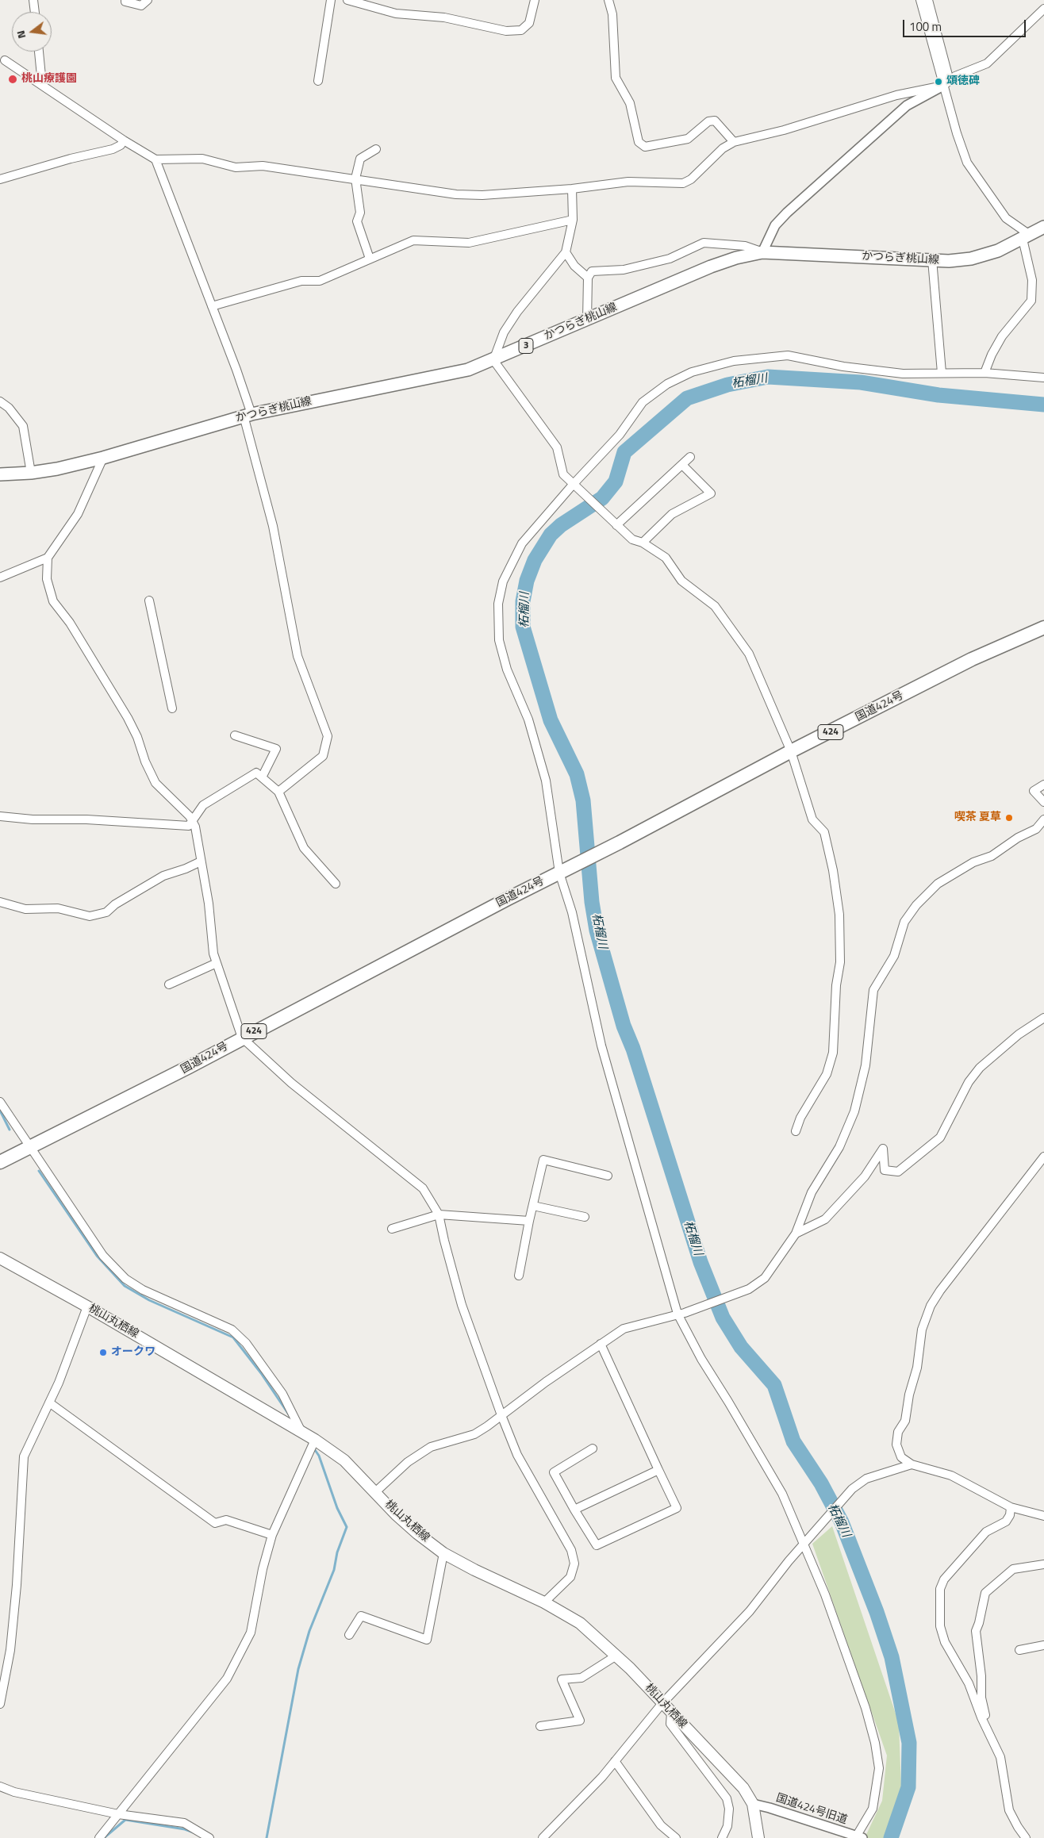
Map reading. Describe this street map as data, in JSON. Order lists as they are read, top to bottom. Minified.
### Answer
{"streets":{"highway":["国道424号","424"],"main road":["かつらぎ桃山線","3","桃山丸栖線"],"street":["国道424号旧道"]},"crossings":[["桃山丸栖線","国道424号旧道"]],"water":["柘榴川"],"places":["桃山療護園","頌徳碑","喫茶 夏草","オークワ"],"scale_bar":"100 m","north":"left"}
